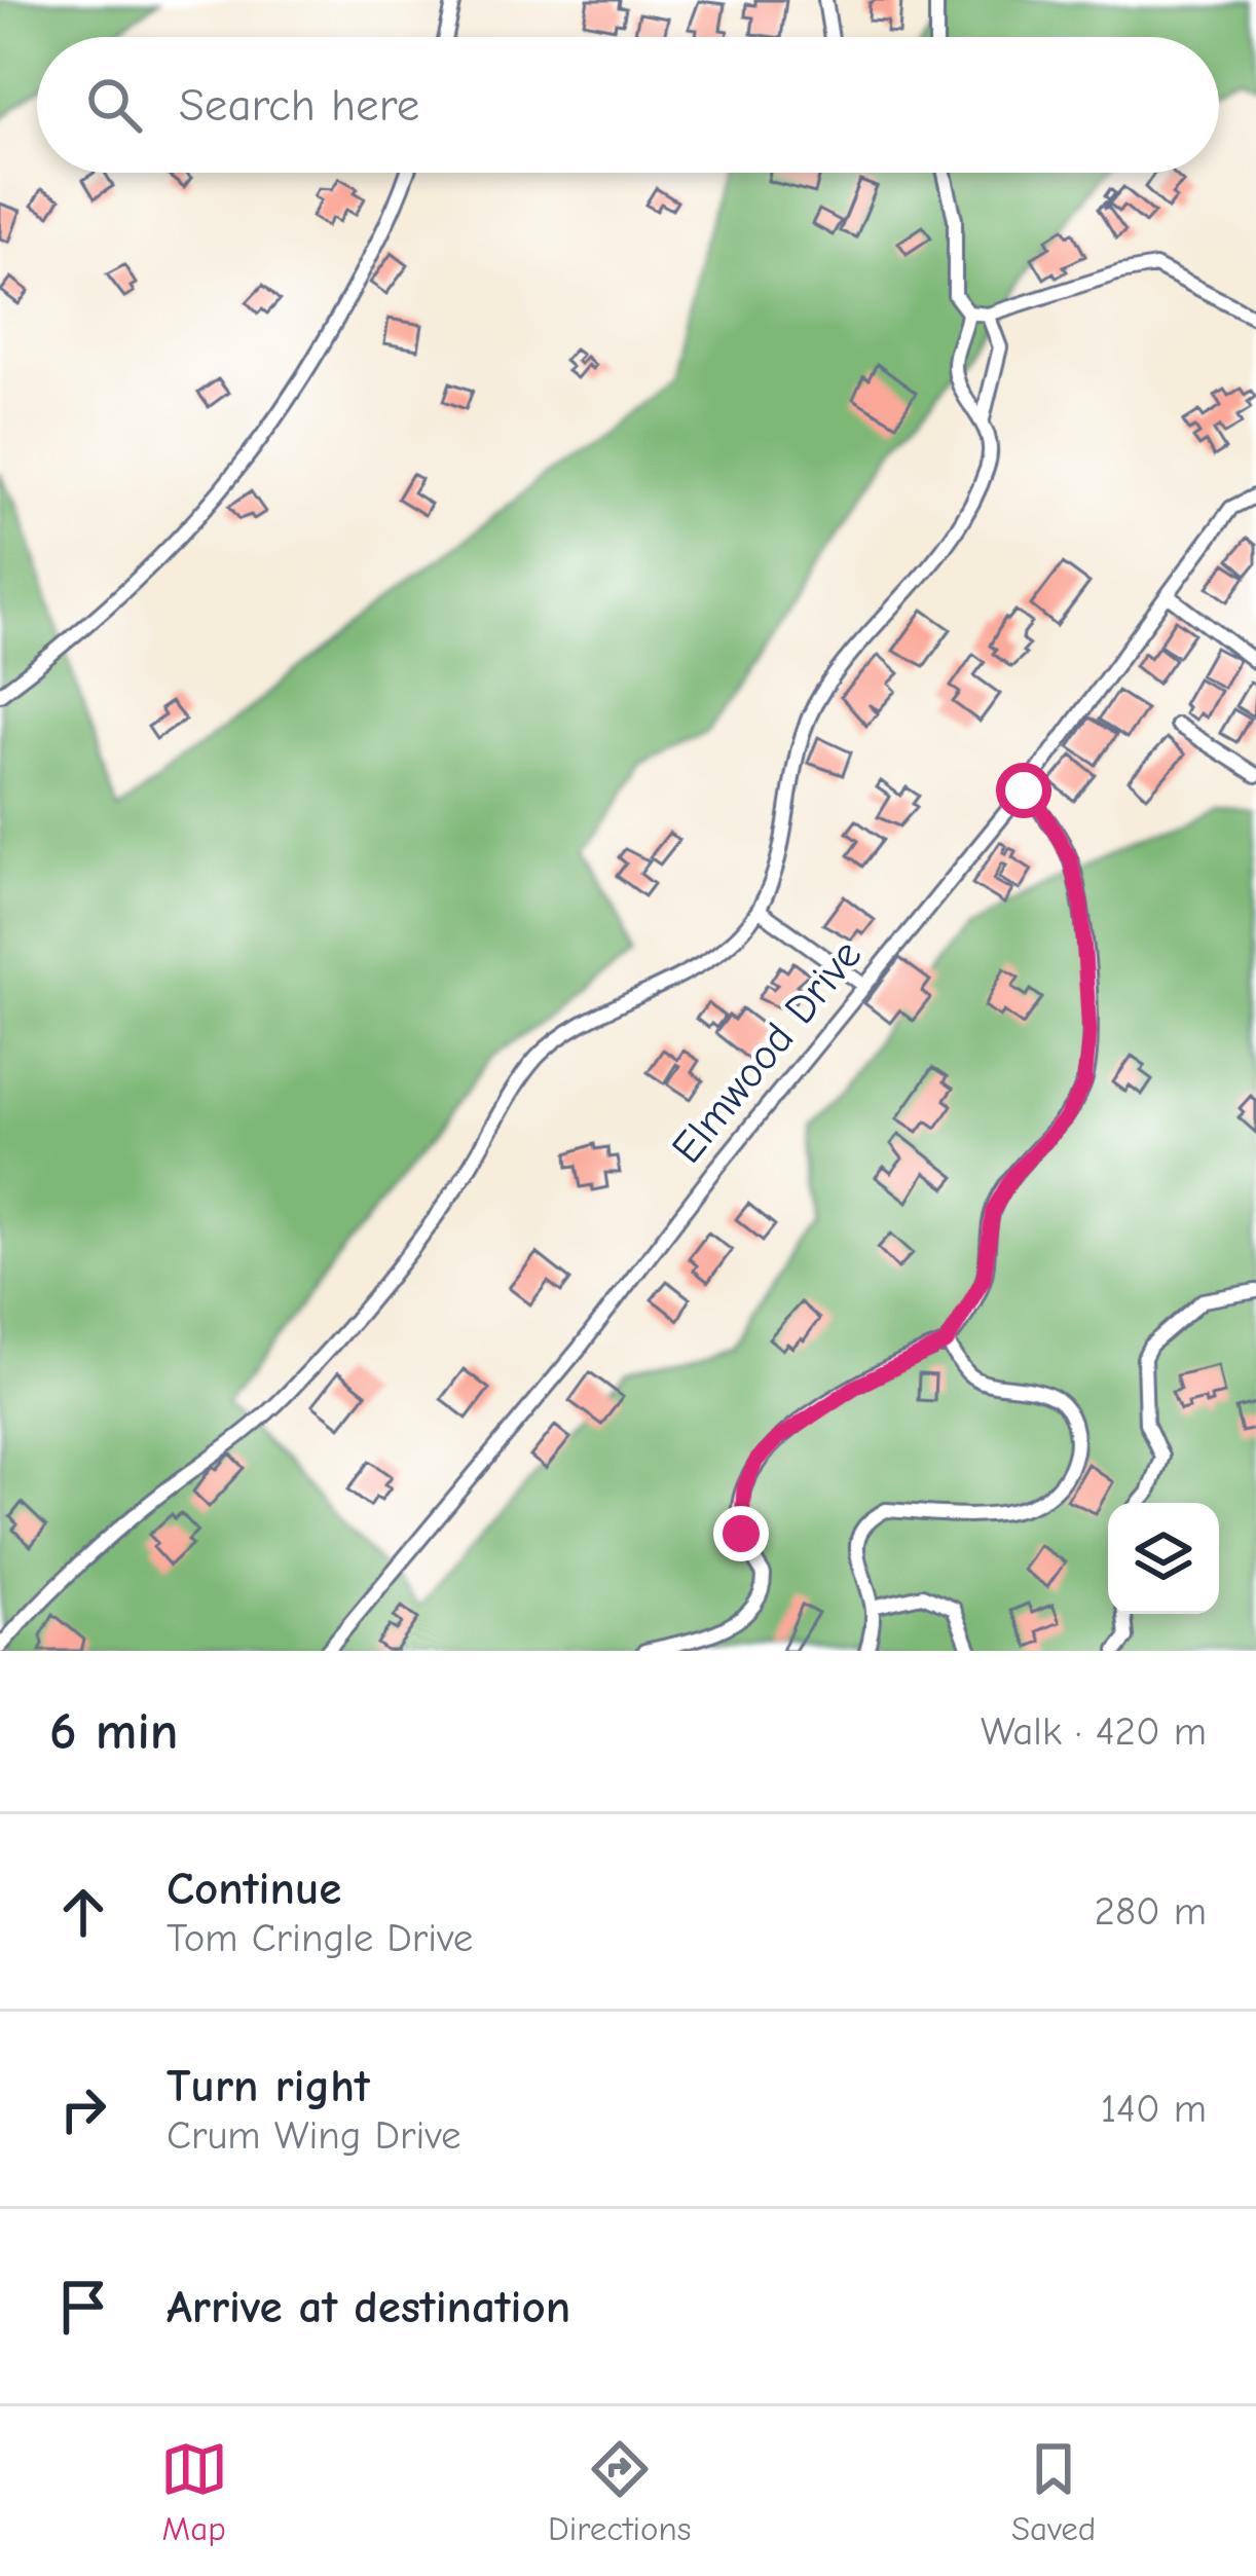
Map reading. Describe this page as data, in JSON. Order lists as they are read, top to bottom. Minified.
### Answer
{"streets":{"street":["Elmwood Drive"]},"page":{"search":"Search here","heading":["6 min","Walk · 420 m"],"list":[["Continue","Tom Cringle Drive","280 m"],["Turn right","Crum Wing Drive","140 m"],"Arrive at destination"],"nav":["Map","Directions","Saved"]}}
